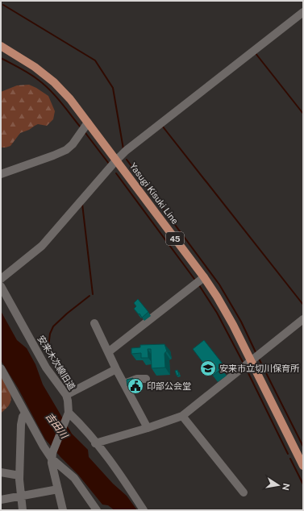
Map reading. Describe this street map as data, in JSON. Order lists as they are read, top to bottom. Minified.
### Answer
{"streets":{"main road":["Yasugi Kisuki Line","45"],"street":["安来木次線旧道"]},"water":["吉田川"],"places":{"school or university":["安来市立切川保育所"],"public building":["印部公会堂"]},"north":"right"}
